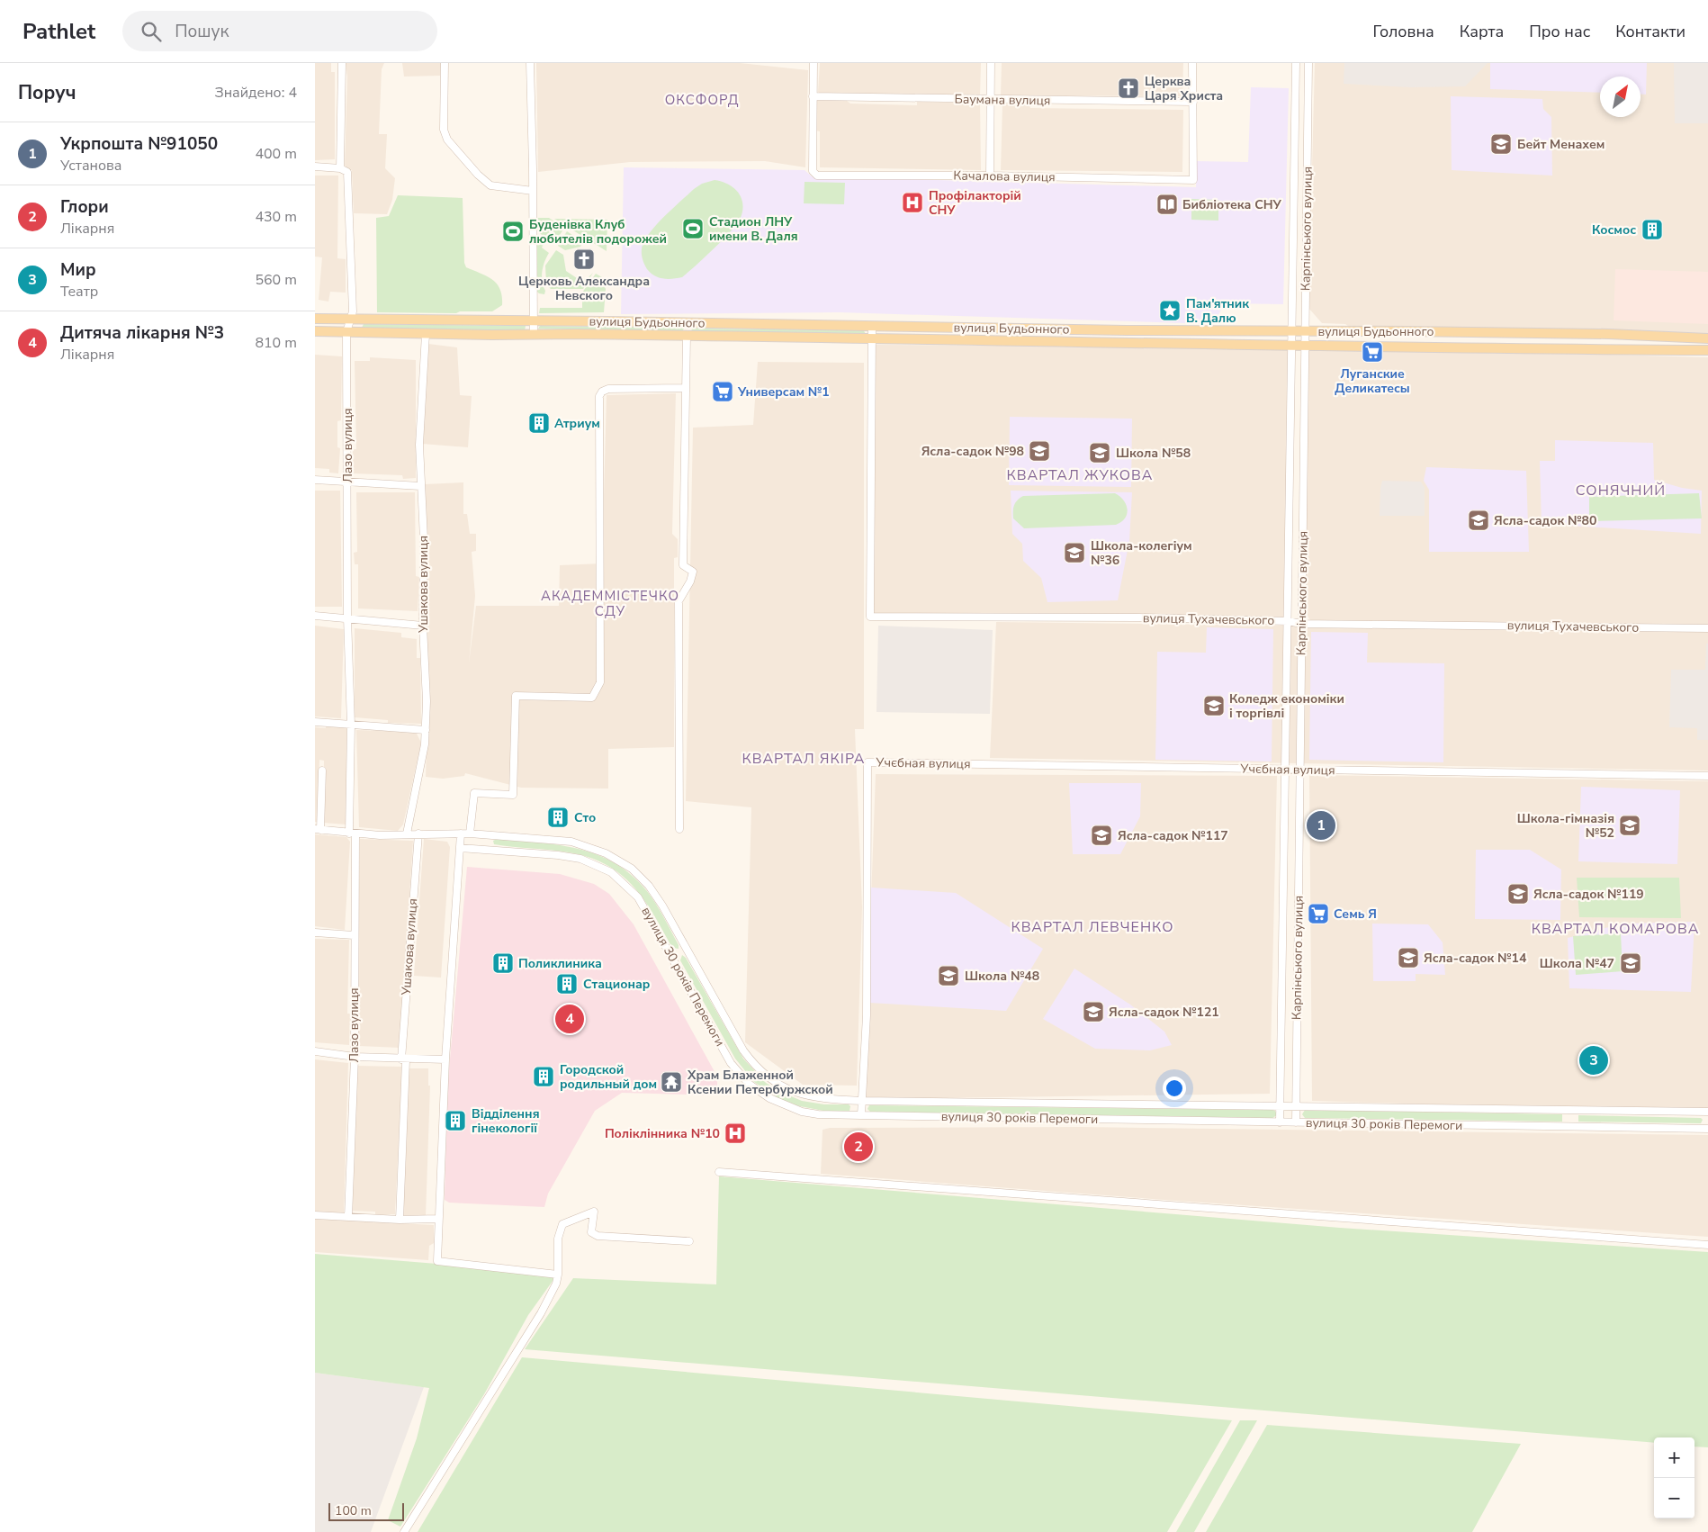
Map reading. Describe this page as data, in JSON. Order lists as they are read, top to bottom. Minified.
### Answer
{"streets":{"main road":["вулиця Будьонного"],"street":["Баумана вулиця","Качалова вулиця","Карпінського вулиця","Лазо вулиця","Ушакова вулиця","вулиця Тухачевського","Учєбная вулиця","вулиця 30 років Перемоги"]},"crossings":[["Баумана вулиця","Качалова вулиця"],["Карпінського вулиця","вулиця Будьонного"],["Карпінського вулиця","вулиця Тухачевського"],["Карпінського вулиця","Учєбная вулиця"],["Карпінського вулиця","вулиця 30 років Перемоги"],["вулиця Будьонного","Лазо вулиця"],["вулиця Будьонного","Ушакова вулиця"],["вулиця Будьонного","вулиця Тухачевського"],["Лазо вулиця","вулиця 30 років Перемоги"],["Ушакова вулиця","вулиця 30 років Перемоги"],["Учєбная вулиця","вулиця 30 років Перемоги"]],"districts":["ОКСФОРД","КВАРТАЛ ЖУКОВА","СОНЯЧНИЙ","АКАДЕММІСТЕЧКО СДУ","КВАРТАЛ ЯКІРА","КВАРТАЛ ЛЕВЧЕНКО","КВАРТАЛ КОМАРОВА"],"places":{"church":["Церква Царя Христа","Церковь Александра Невского"],"school or university":["Бейт Менахем","Ясла-садок №98","Школа №58","Ясла-садок №80","Школа-колегіум №36","Коледж економіки і торгівлі","Школа-гімназія №52","Ясла-садок №117","Ясла-садок №119","Ясла-садок №14","Школа №47","Школа №48","Ясла-садок №121"],"hospital":["Профілакторій СНУ","Поліклінника №10"],"library":["Библіотека СНУ"],"sports":["Стадион ЛНУ имени В. Даля","Буденівка Клуб любителів подорожей"],"building":["Космос","Атриум","Сто","Поликлиника","Стационар","Городской родильный дом","Відділення гінекології"],"place":["Пам'ятник В. Далю"],"supermarket":["Луганские Деликатесы","Универсам №1","Семь Я"],"temple":["Храм Блаженной Ксении Петербуржской"]},"scale_bar":"100 m","north":"top right","page":{"header":"Pathlet","search":"Пошук","nav":["Головна","Карта","Про нас","Контакти"],"heading":["Поруч","Знайдено: 4"],"list":[{"mark":"1","name":"Укрпошта №91050","note":"Установа","value":"400 m"},{"mark":"2","name":"Глори","note":"Лікарня","value":"430 m"},{"mark":"3","name":"Мир","note":"Театр","value":"560 m"},{"mark":"4","name":"Дитяча лікарня №3","note":"Лікарня","value":"810 m"}],"pins":["1","4","3","2"],"map_buttons":["+","−"],"scale":"100 m"}}
